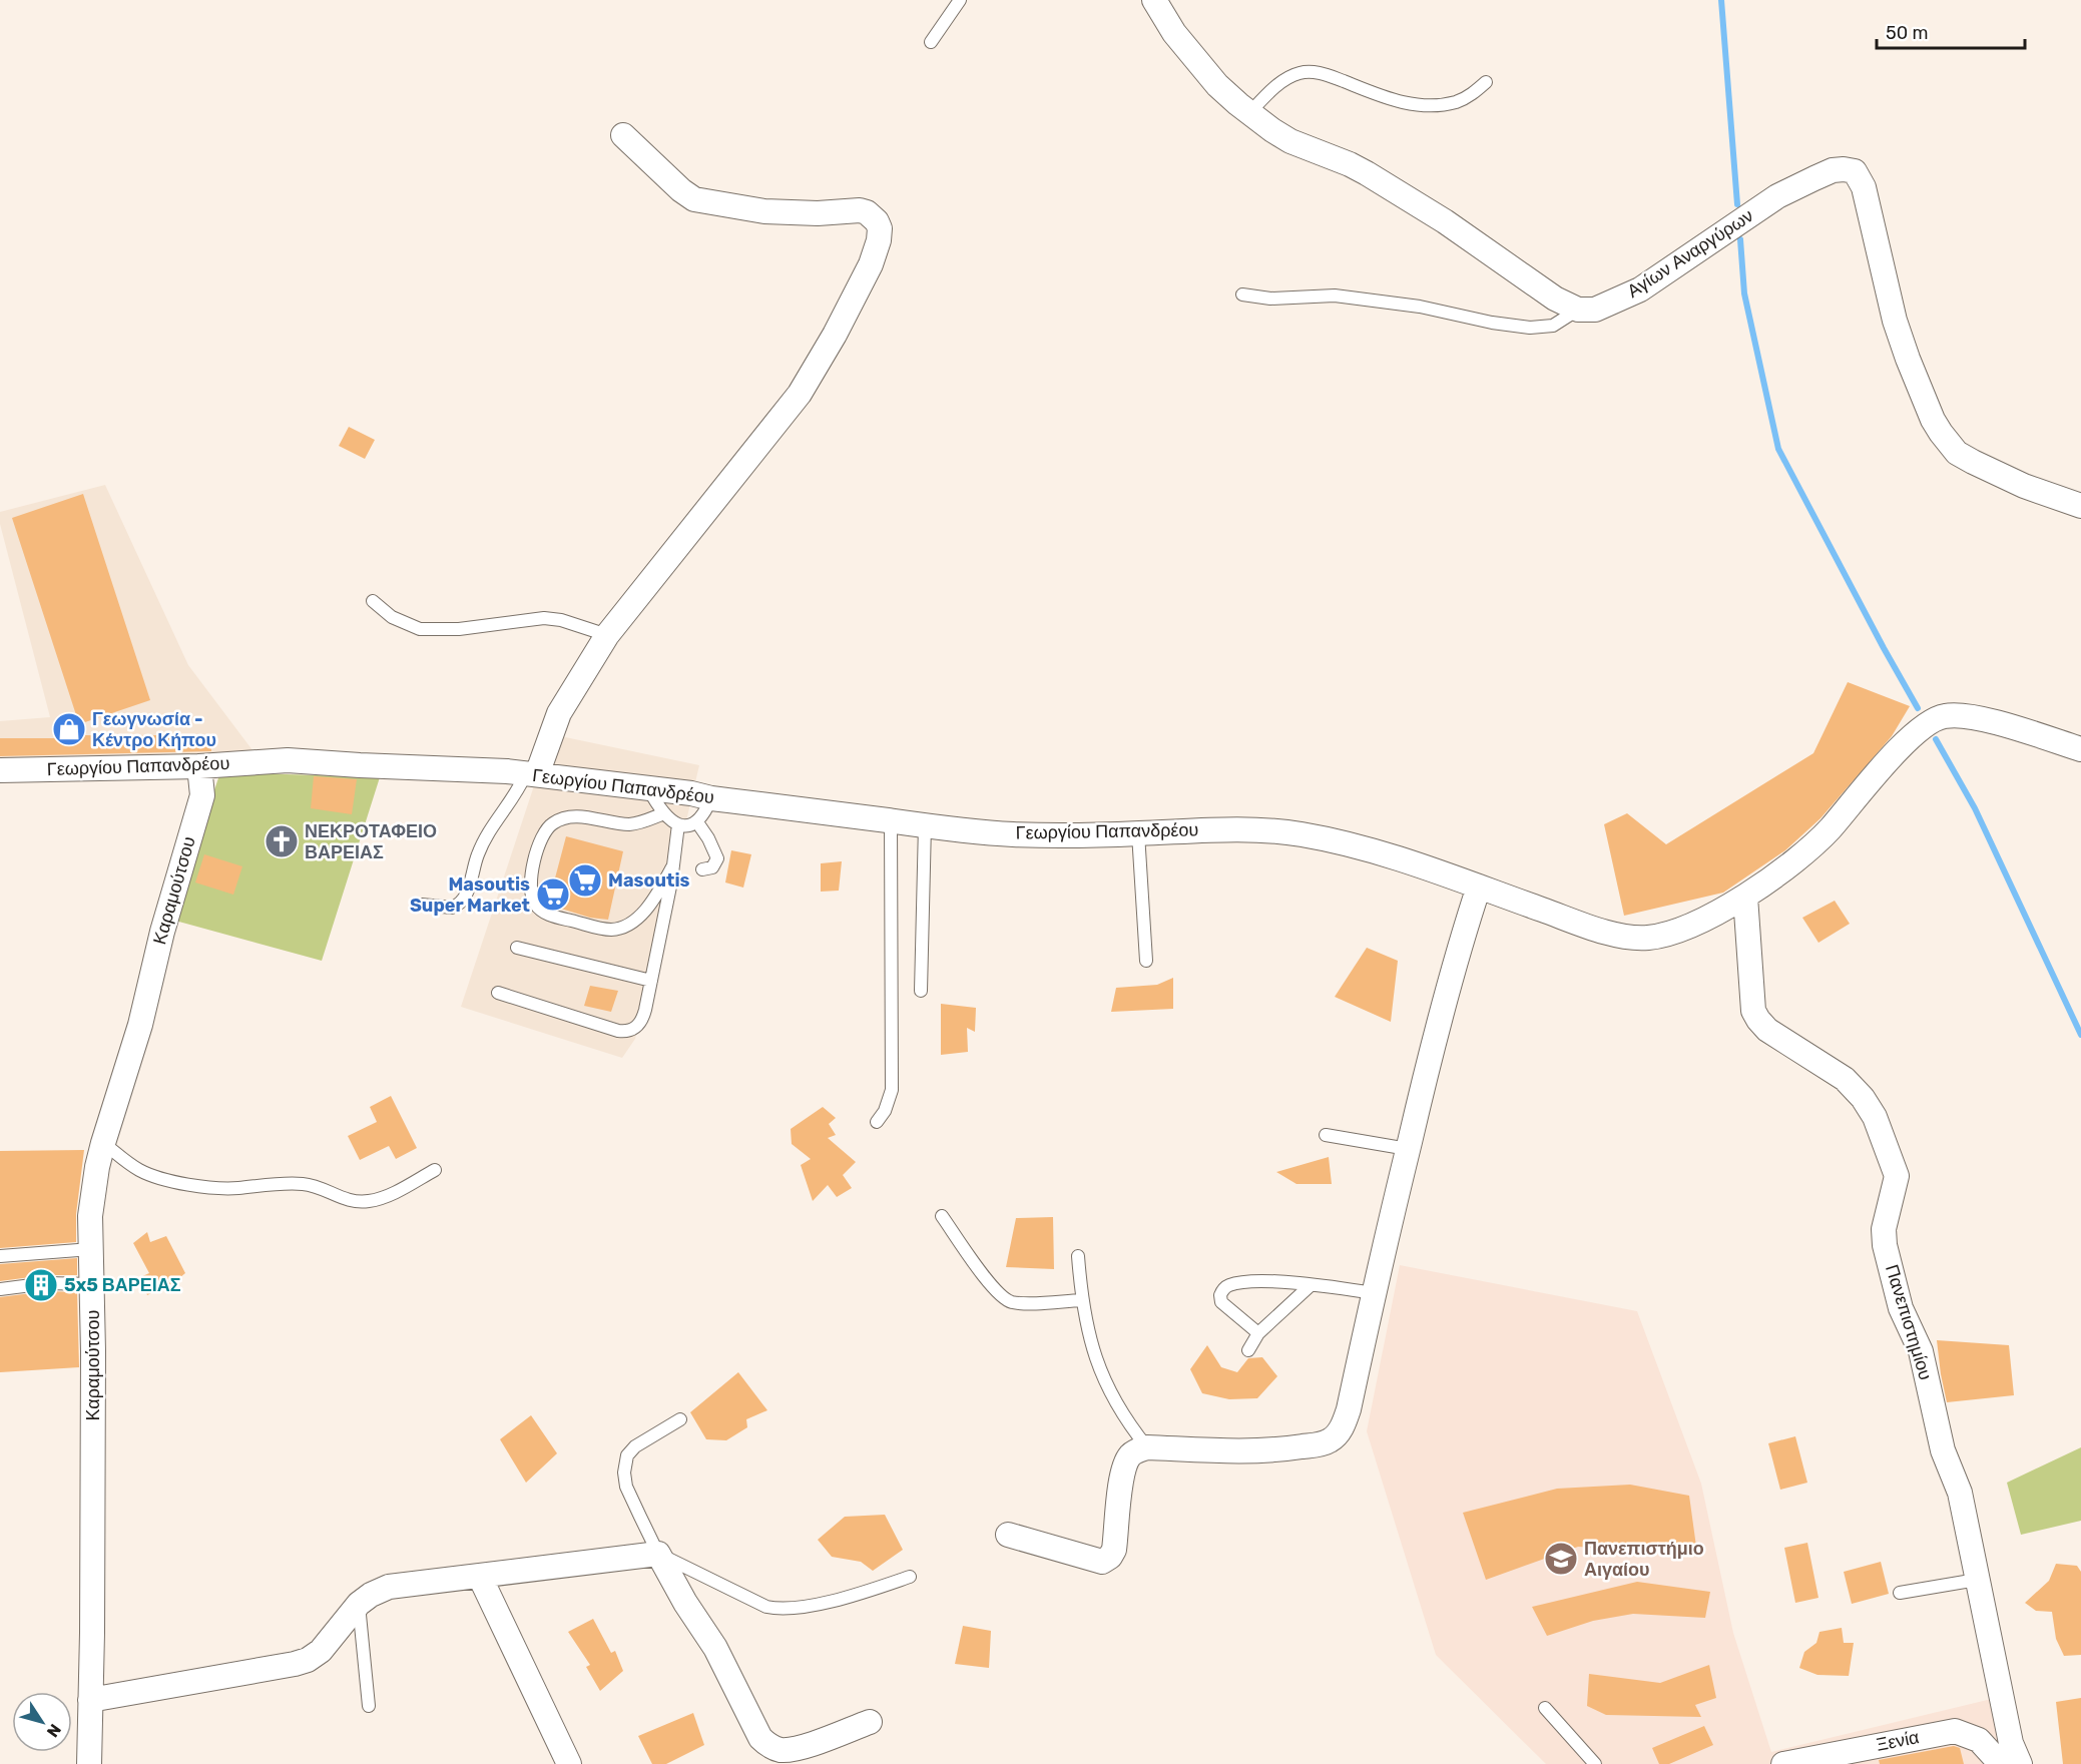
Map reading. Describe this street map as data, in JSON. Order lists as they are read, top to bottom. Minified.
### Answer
{"streets":{"street":["Αγίων Αναργύρων","Γεωργίου Παπανδρέου","Καραμούτσου","Πανεπιστημίου","Ξενία"]},"crossings":[["Γεωργίου Παπανδρέου","Καραμούτσου"],["Γεωργίου Παπανδρέου","Πανεπιστημίου"]],"places":{"shop":["Γεωγνωσία - Κέντρο Κήπου"],"church":["ΝΕΚΡΟΤΑΦΕΙΟ ΒΑΡΕΙΑΣ"],"supermarket":["Masoutis","Masoutis Super Market"],"building":["5x5 ΒΑΡΕΙΑΣ"],"school or university":["Πανεπιστήμιο Αιγαίου"]},"scale_bar":"50 m","north":"bottom right"}
